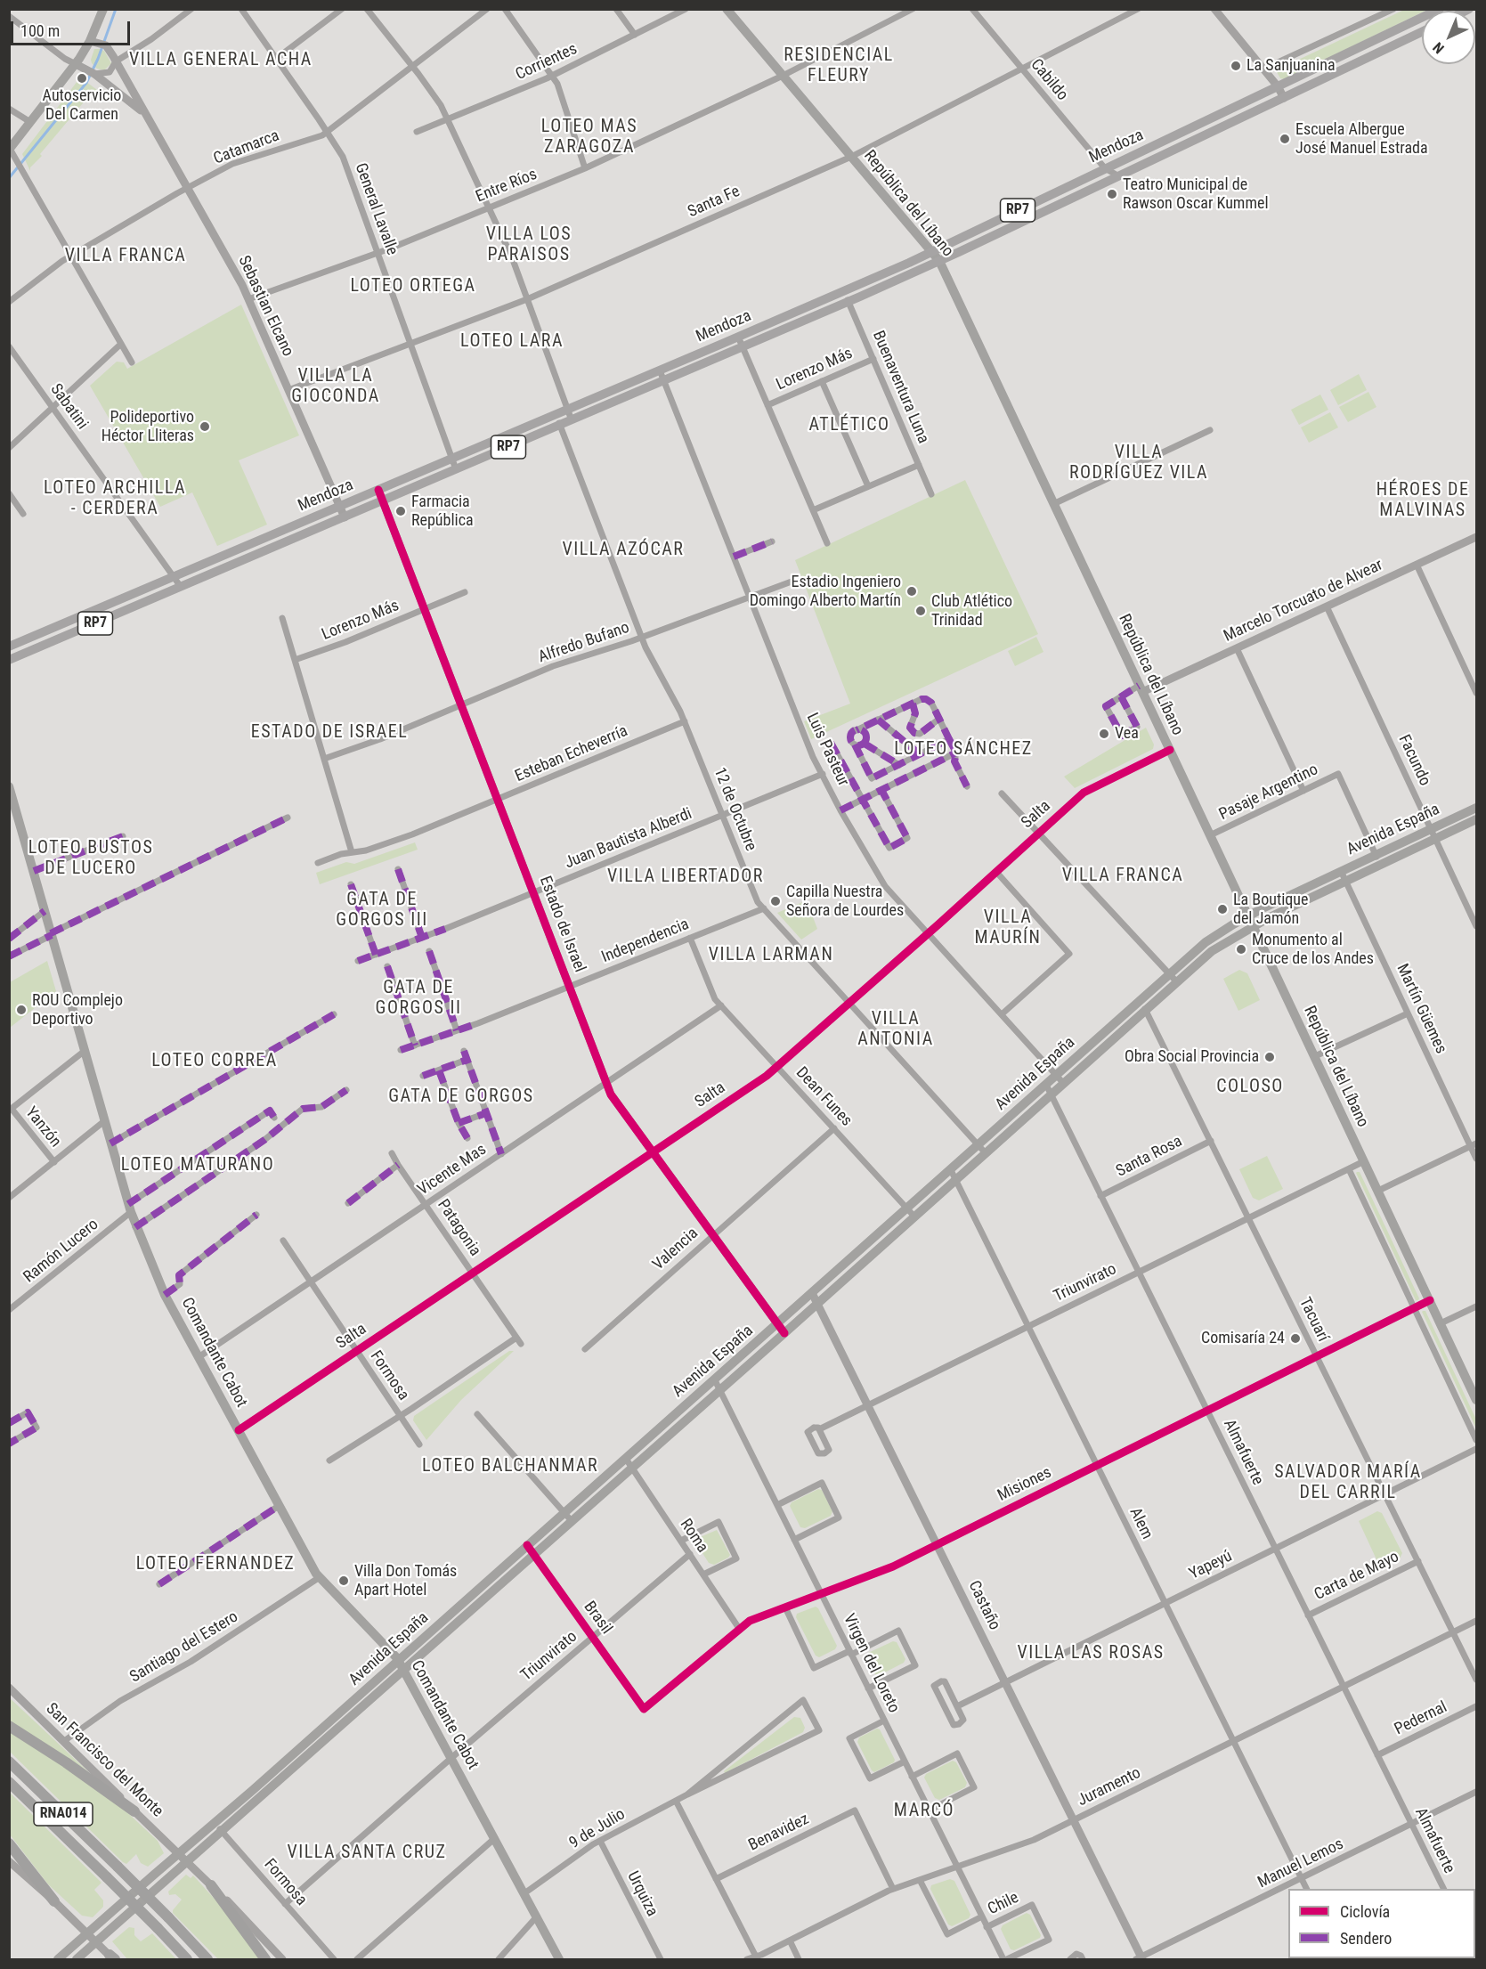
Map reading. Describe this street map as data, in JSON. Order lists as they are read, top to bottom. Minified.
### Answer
{"streets":{"highway":["RNA014"],"main road":["Mendoza","República del Líbano","RP7","Avenida España","Comandante Cabot"],"street":["Corrientes","Cabildo","Catamarca","Entre Ríos","Santa Fe","General Lavalle","Sebastian Elcano","Lorenzo Más","Buenaventura Luna","Sabatini","Marcelo Torcuato de Alvear","Alfredo Bufano","Luis Pasteur","Esteban Echeverría","Facundo","Pasaje Argentino","12 de Octubre","Salta","Juan Bautista Alberdi","Estado de Israel","Independencia","Martín Güemes","Dean Funes","Yanzón","Santa Rosa","Vicente Mas","Patagonia","Valencia","Ramón Lucero","Triunvirato","Tacuarí","Formosa","Almafuerte","Misiones","Alem","Roma","Yapeyú","Carta de Mayo","Castaño","Brasil","Santiago del Estero","Virgen del Loreto","Pedernal","San Francisco del Monte","Juramento","9 de Julio","Benavidez","Manuel Lemos","Urquiza","Chile"]},"crossings":[["Cabildo","Mendoza"],["Cabildo","Santa Fe"],["Mendoza","República del Líbano"],["Mendoza","General Lavalle"],["Mendoza","Sebastian Elcano"],["Mendoza","Buenaventura Luna"],["Mendoza","Sabatini"],["Mendoza","Luis Pasteur"],["Mendoza","12 de Octubre"],["Mendoza","Estado de Israel"],["Catamarca","General Lavalle"],["Catamarca","Sebastian Elcano"],["Entre Ríos","República del Líbano"],["Entre Ríos","General Lavalle"],["Entre Ríos","Sebastian Elcano"],["Santa Fe","República del Líbano"],["Santa Fe","General Lavalle"],["Santa Fe","Sebastian Elcano"],["República del Líbano","Marcelo Torcuato de Alvear"],["República del Líbano","Pasaje Argentino"],["República del Líbano","Salta"],["República del Líbano","Avenida España"],["República del Líbano","Triunvirato"],["República del Líbano","Misiones"],["Lorenzo Más","Buenaventura Luna"],["Lorenzo Más","Estado de Israel"],["Marcelo Torcuato de Alvear","Facundo"],["Alfredo Bufano","Luis Pasteur"],["Alfredo Bufano","12 de Octubre"],["Alfredo Bufano","Estado de Israel"],["Luis Pasteur","Salta"],["Luis Pasteur","Avenida España"],["Luis Pasteur","Juan Bautista Alberdi"],["Esteban Echeverría","12 de Octubre"],["Esteban Echeverría","Estado de Israel"],["Facundo","Avenida España"],["Pasaje Argentino","Avenida España"],["12 de Octubre","Salta"],["12 de Octubre","Avenida España"],["12 de Octubre","Juan Bautista Alberdi"],["12 de Octubre","Independencia"],["Salta","Estado de Israel"],["Salta","Dean Funes"],["Salta","Patagonia"],["Salta","Comandante Cabot"],["Salta","Formosa"],["Avenida España","Estado de Israel"],["Avenida España","Martín Güemes"],["Avenida España","Dean Funes"],["Avenida España","Tacuarí"],["Avenida España","Comandante Cabot"],["Avenida España","Formosa"],["Avenida España","Almafuerte"],["Avenida España","Alem"],["Avenida España","Roma"],["Avenida España","Castaño"],["Avenida España","Brasil"],["Avenida España","Virgen del Loreto"],["Avenida España","San Francisco del Monte"],["Juan Bautista Alberdi","Estado de Israel"],["Estado de Israel","Independencia"],["Estado de Israel","Vicente Mas"],["Estado de Israel","Valencia"],["Independencia","Dean Funes"],["Dean Funes","Vicente Mas"],["Dean Funes","Valencia"],["Santa Rosa","Tacuarí"],["Santa Rosa","Almafuerte"],["Vicente Mas","Patagonia"],["Vicente Mas","Comandante Cabot"],["Vicente Mas","Formosa"],["Patagonia","Formosa"],["Ramón Lucero","Comandante Cabot"],["Triunvirato","Tacuarí"],["Triunvirato","Comandante Cabot"],["Triunvirato","Formosa"],["Triunvirato","Almafuerte"],["Triunvirato","Alem"],["Triunvirato","Roma"],["Triunvirato","Castaño"],["Triunvirato","Brasil"],["Tacuarí","Misiones"],["Tacuarí","Yapeyú"],["Tacuarí","Carta de Mayo"],["Tacuarí","Juramento"],["Comandante Cabot","Santiago del Estero"],["Comandante Cabot","9 de Julio"],["Almafuerte","Misiones"],["Almafuerte","Yapeyú"],["Almafuerte","Carta de Mayo"],["Almafuerte","Pedernal"],["Almafuerte","Juramento"],["Almafuerte","Manuel Lemos"],["Misiones","Alem"],["Misiones","Roma"],["Misiones","Castaño"],["Misiones","Brasil"],["Misiones","Virgen del Loreto"],["Alem","Yapeyú"],["Alem","Juramento"],["Alem","Manuel Lemos"],["Yapeyú","Castaño"],["Castaño","Juramento"],["Castaño","Manuel Lemos"],["Santiago del Estero","San Francisco del Monte"],["Virgen del Loreto","Juramento"],["Virgen del Loreto","Chile"],["Juramento","Benavidez"],["Juramento","Chile"],["9 de Julio","Urquiza"]],"districts":["RESIDENCIAL FLEURY","VILLA GENERAL ACHA","LOTEO MAS ZARAGOZA","VILLA LOS PARAISOS","VILLA FRANCA","LOTEO ORTEGA","LOTEO LARA","VILLA LA GIOCONDA","ATLÉTICO","VILLA RODRÍGUEZ VILA","LOTEO ARCHILLA - CERDERA","HÉROES DE MALVINAS","VILLA AZÓCAR","ESTADO DE ISRAEL","LOTEO SÁNCHEZ","LOTEO BUSTOS DE LUCERO","VILLA FRANCA","VILLA LIBERTADOR","GATA DE GORGOS III","VILLA MAURÍN","VILLA LARMAN","GATA DE GORGOS II","VILLA ANTONIA","LOTEO CORREA","COLOSO","GATA DE GORGOS","LOTEO MATURANO","LOTEO BALCHANMAR","SALVADOR MARÍA DEL CARRIL","LOTEO FERNANDEZ","VILLA LAS ROSAS","MARCÓ","VILLA SANTA CRUZ"],"places":["La Sanjuanina","Autoservicio Del Carmen","Escuela Albergue José Manuel Estrada","Teatro Municipal de Rawson Oscar Kummel","Polideportivo Héctor Lliteras","Farmacia República","Estadio Ingeniero Domingo Alberto Martín","Club Atlético Trinidad","Vea","Capilla Nuestra Señora de Lourdes","La Boutique del Jamón","Monumento al Cruce de los Andes","ROU Complejo Deportivo","Obra Social Provincia","Comisaría 24","Villa Don Tomás Apart Hotel"],"legend":["Ciclovía","Sendero"],"scale_bar":"100 m","north":"bottom left"}
